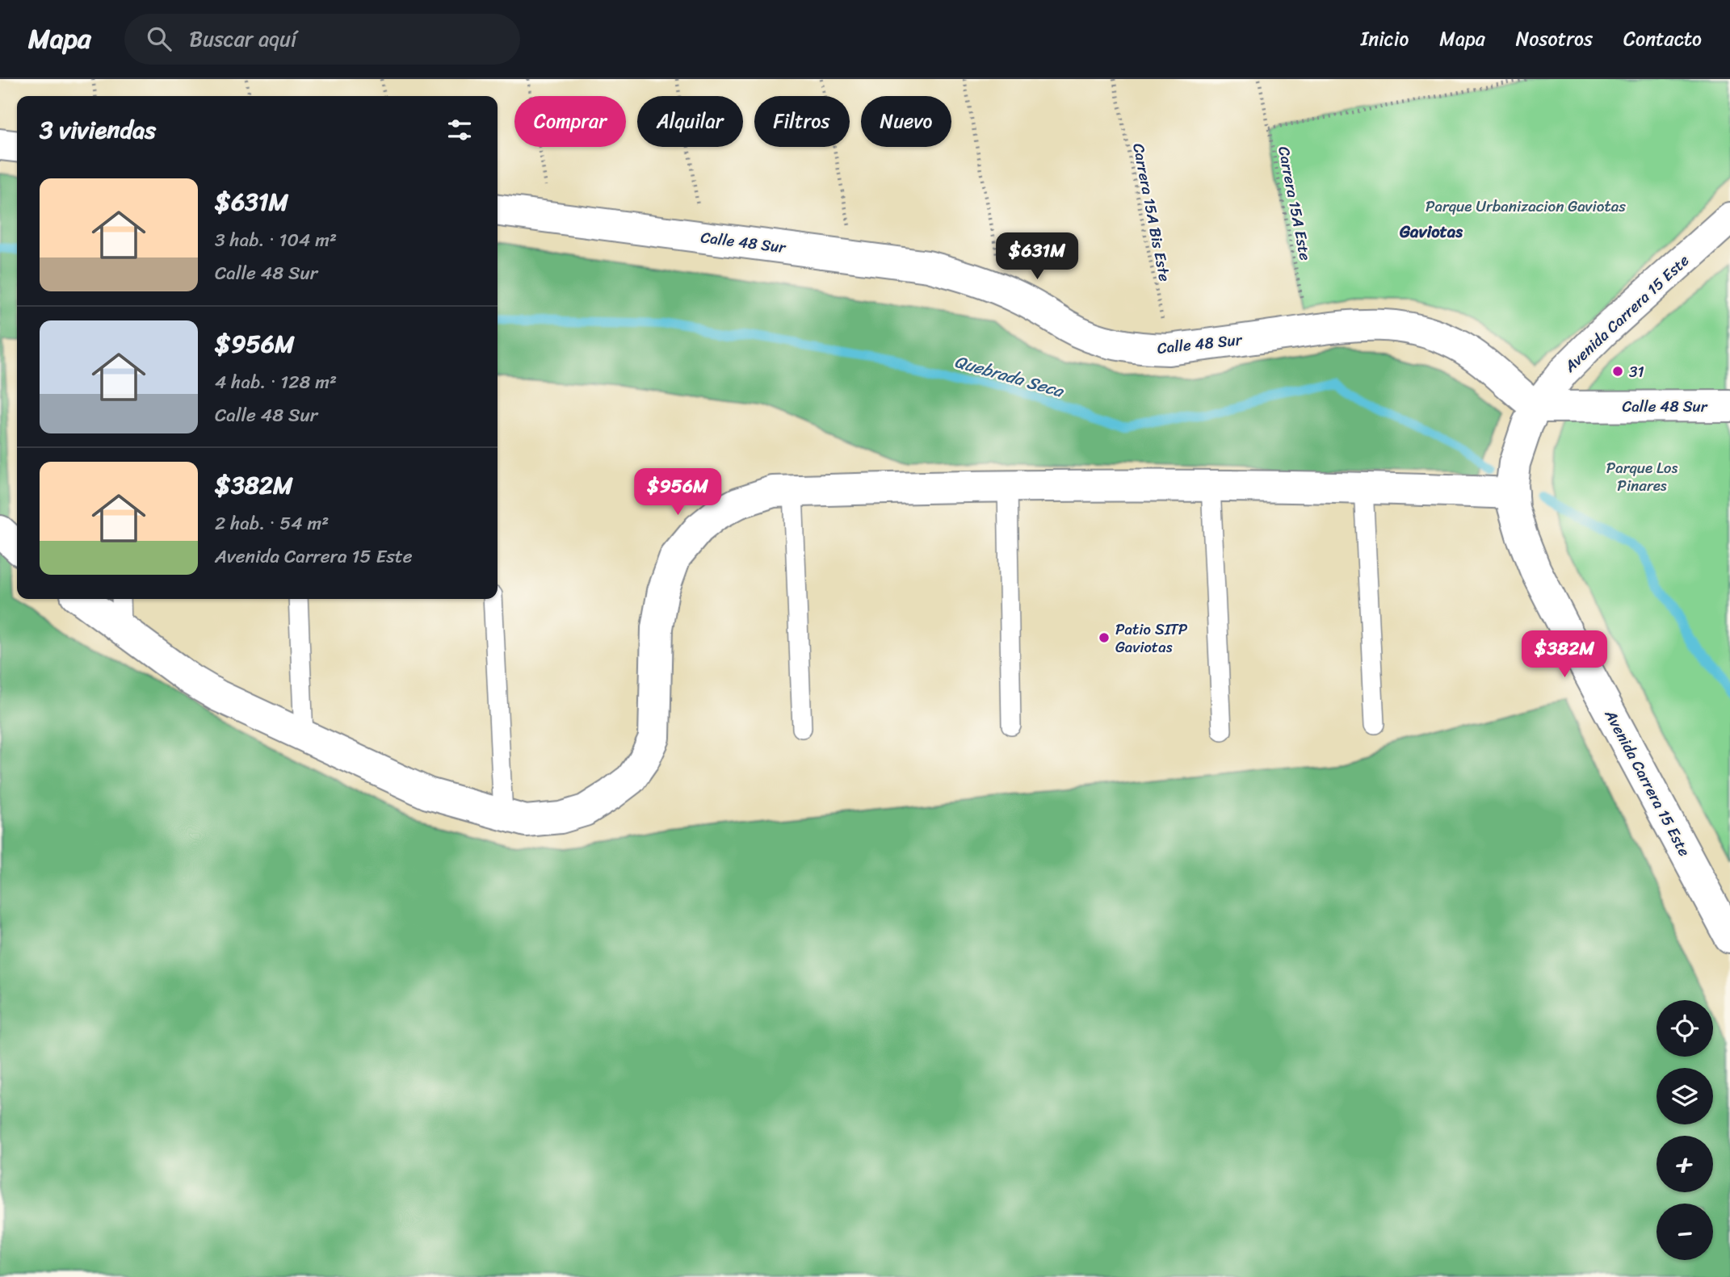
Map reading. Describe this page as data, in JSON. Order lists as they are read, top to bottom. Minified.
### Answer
{"streets":{"street":["Calle 48 Sur","Avenida Carrera 15 Este"],"path":["Carrera 15A Este","Carrera 15A Bis Este"]},"crossings":[["Carrera 15A Este","Calle 48 Sur"],["Carrera 15A Bis Este","Calle 48 Sur"],["Calle 48 Sur","Avenida Carrera 15 Este"]],"districts":["Gaviotas"],"water":["Quebrada Seca"],"parks":["Parque Urbanizacion Gaviotas","Parque Los Pinares"],"places":["31","Patio SITP Gaviotas"],"page":{"header":"Mapa","search":"Buscar aquí","nav":["Inicio","Mapa","Nosotros","Contacto"],"chip":["Comprar","Alquilar","Filtros","Nuevo"],"heading":"3 viviendas","list":[{"name":"$631M","note":"3 hab. · 104 m² · Calle 48 Sur"},{"name":"$956M","note":"4 hab. · 128 m² · Calle 48 Sur"},{"name":"$382M","note":"2 hab. · 54 m² · Avenida Carrera 15 Este"}],"price":["$631M","$956M","$382M"],"map_buttons":["+","−"]}}
